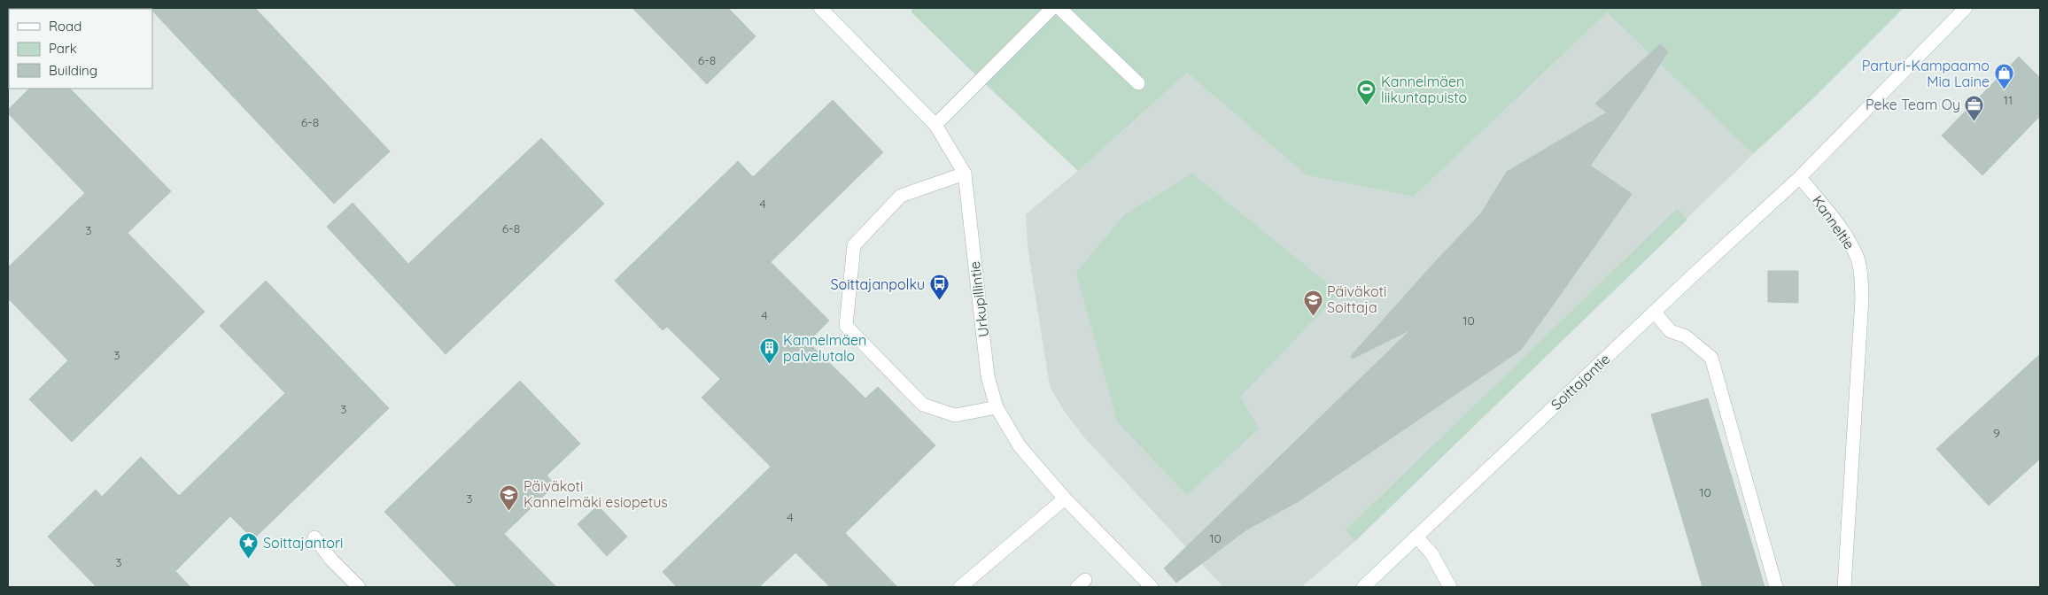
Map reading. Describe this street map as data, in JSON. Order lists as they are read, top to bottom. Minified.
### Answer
{"streets":{"street":["Kanneltie","Urkupillintie","Soittajantie"]},"crossings":[["Kanneltie","Soittajantie"]],"places":{"shop":["Parturi-Kampaamo Mia Laine"],"sports":["Kannelmäen liikuntapuisto"],"office":["Peke Team Oy"],"bus stop":["Soittajanpolku"],"school or university":["Päiväkoti Soittaja","Päiväkoti Kannelmäki esiopetus"],"building":["Kannelmäen palvelutalo"],"place":["Soittajantori"]},"house_numbers":["6-8","11","6-8","4","6-8","3","4","10","3","3","9","10","3","4","10","3"],"legend":["Road","Park","Building"]}
